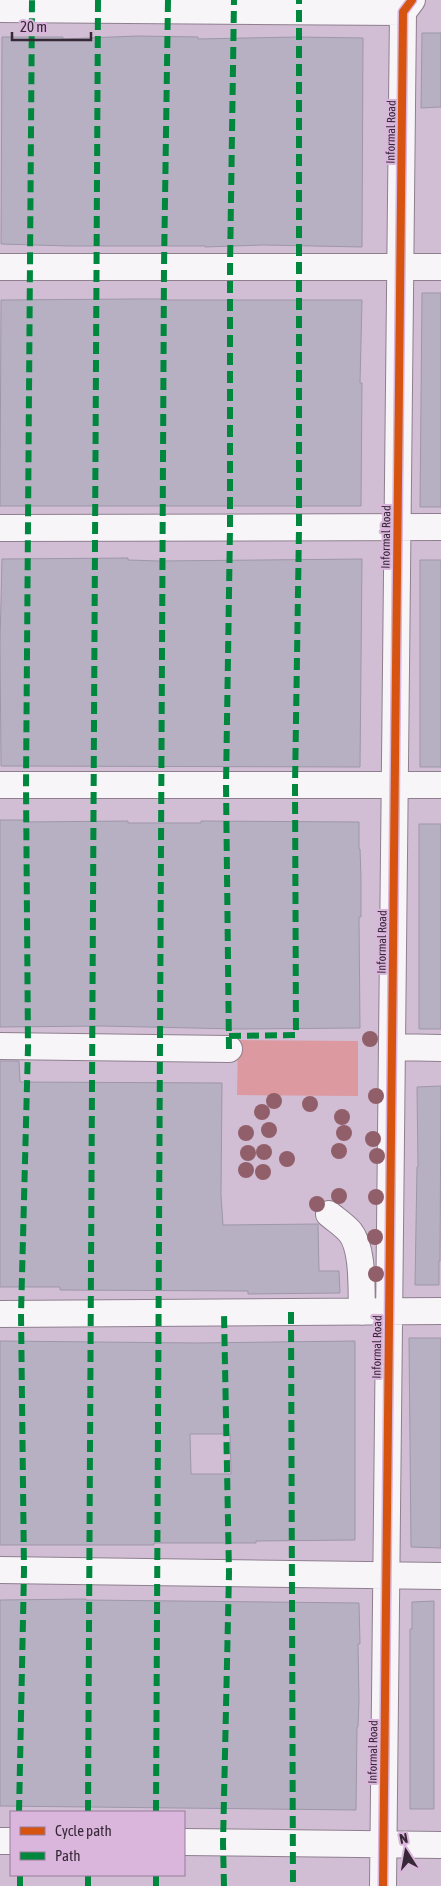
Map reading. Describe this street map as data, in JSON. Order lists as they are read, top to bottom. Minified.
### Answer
{"streets":{"street":["Informal Road"]},"legend":["Cycle path","Path"],"scale_bar":"20 m","north":"top"}
